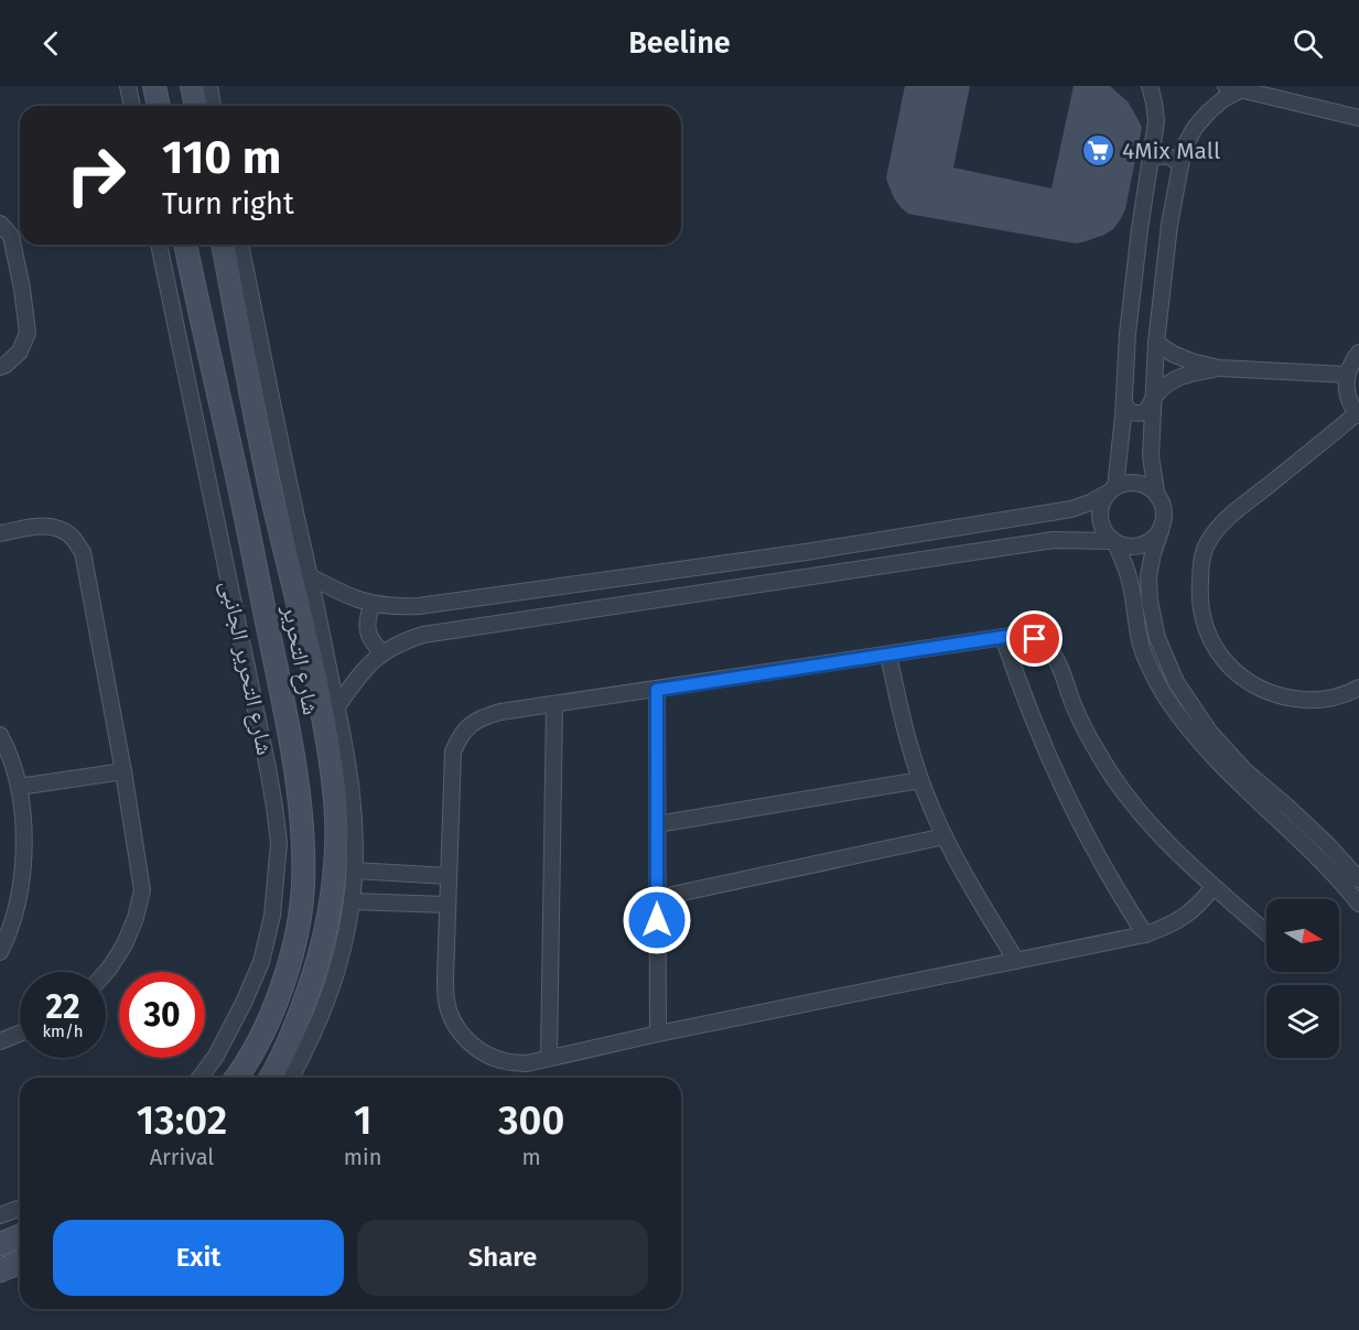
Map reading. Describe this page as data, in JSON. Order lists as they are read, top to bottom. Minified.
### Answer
{"streets":{"street":["شارع التحرير","شارع التحرير الجانبى"]},"places":{"supermarket":["4Mix Mall"]},"north":"right","page":{"header":"Beeline","turn":["110 m","Turn right"],"speed":"22 km/h","limit":"30","eta":["13:02","Arrival","1","min","300","m"],"buttons":["Exit","Share"]}}
